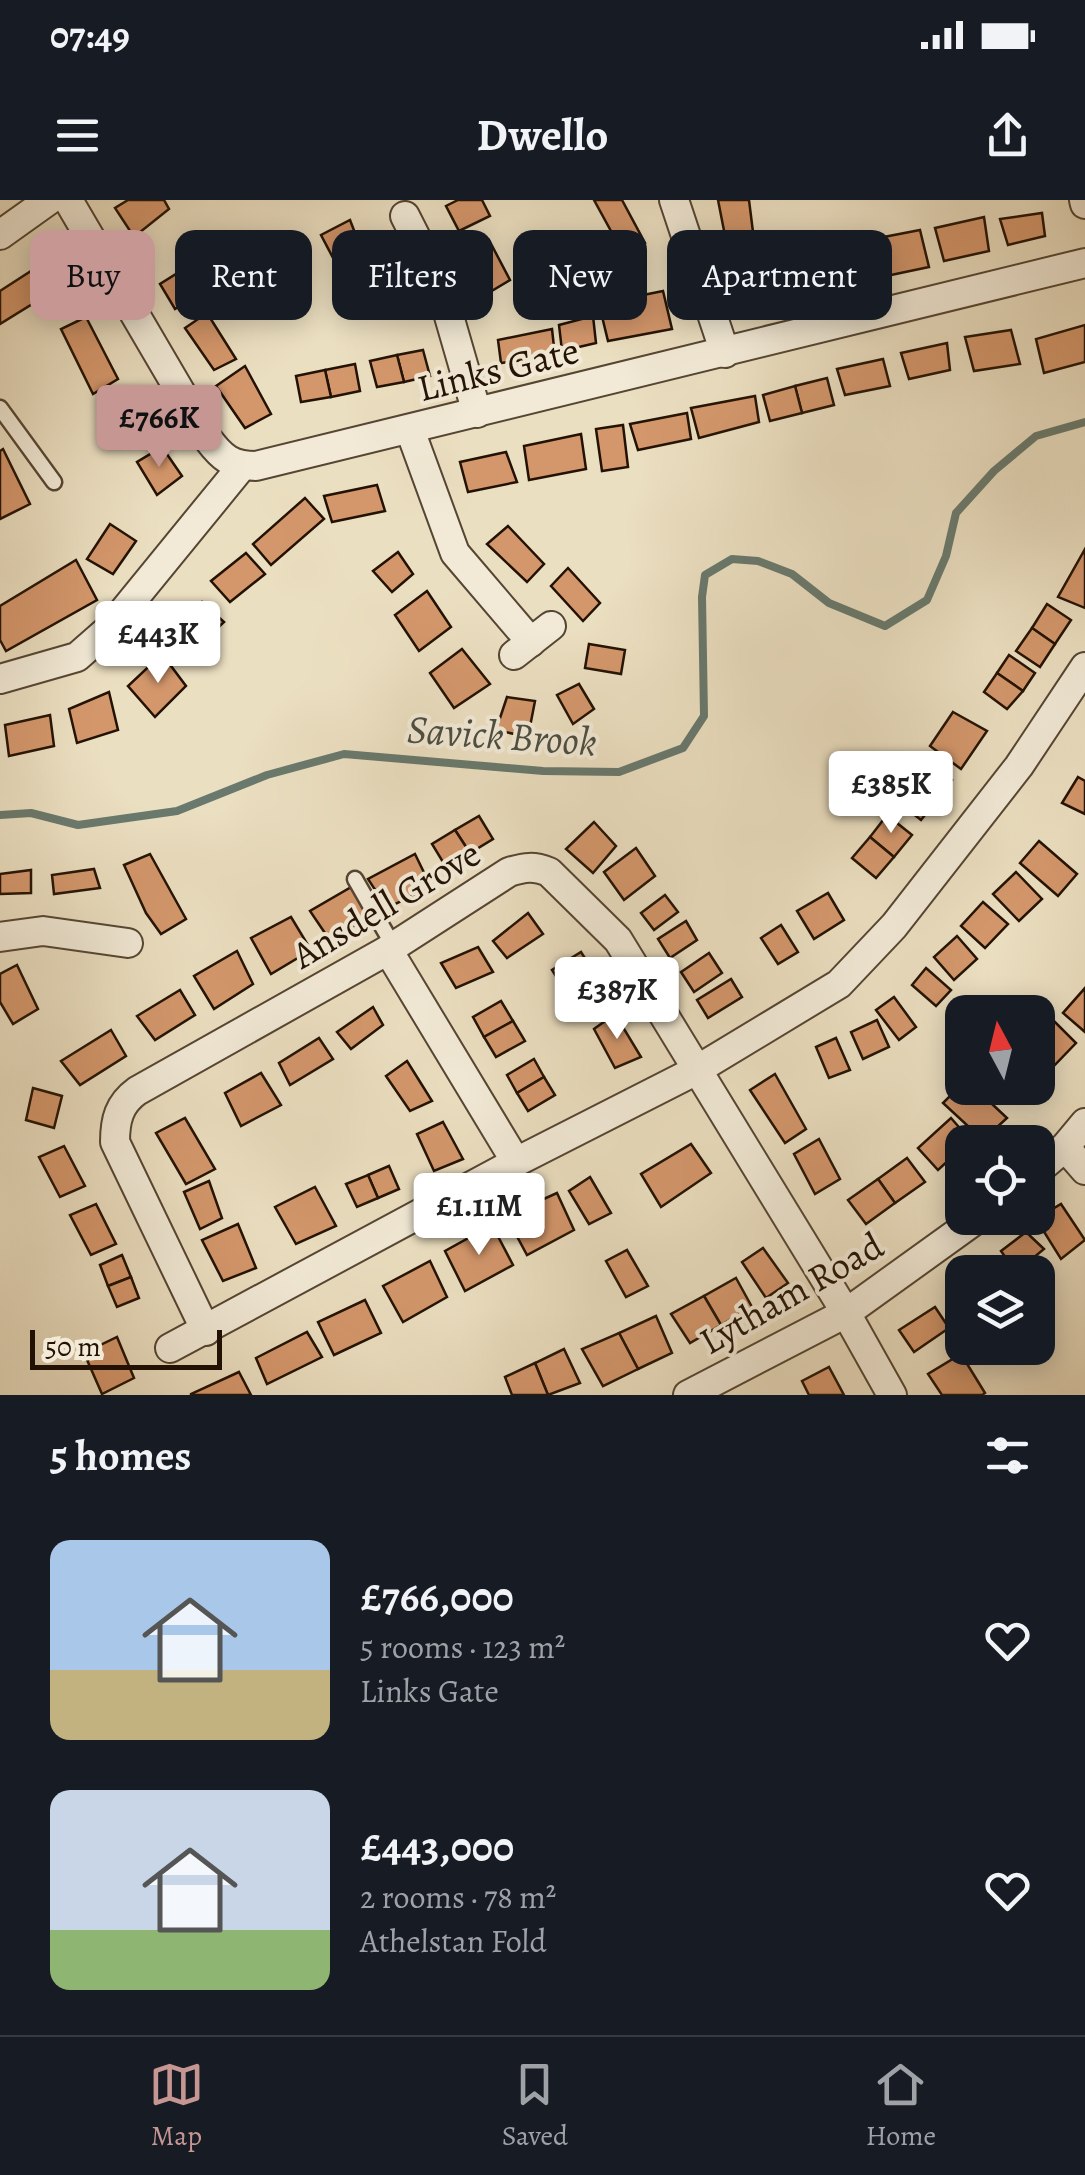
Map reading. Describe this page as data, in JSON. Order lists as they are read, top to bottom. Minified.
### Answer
{"streets":{"street":["Links Gate","Ansdell Grove","Lytham Road"]},"crossings":[["Ansdell Grove","Lytham Road"]],"water":["Savick Brook"],"scale_bar":"50 m","north":"top","page":{"status":"07:49","header":"Dwello","chip":["Buy","Rent","Filters","New","Apartment"],"price":["£766K","£443K","£385K","£387K","£1.11M"],"scale":"50 m","heading":"5 homes","list":[{"name":"£766,000","note":"5 rooms · 123 m² · Links Gate"},{"name":"£443,000","note":"2 rooms · 78 m² · Athelstan Fold"}],"tabs":["Map","Saved","Home"]}}
